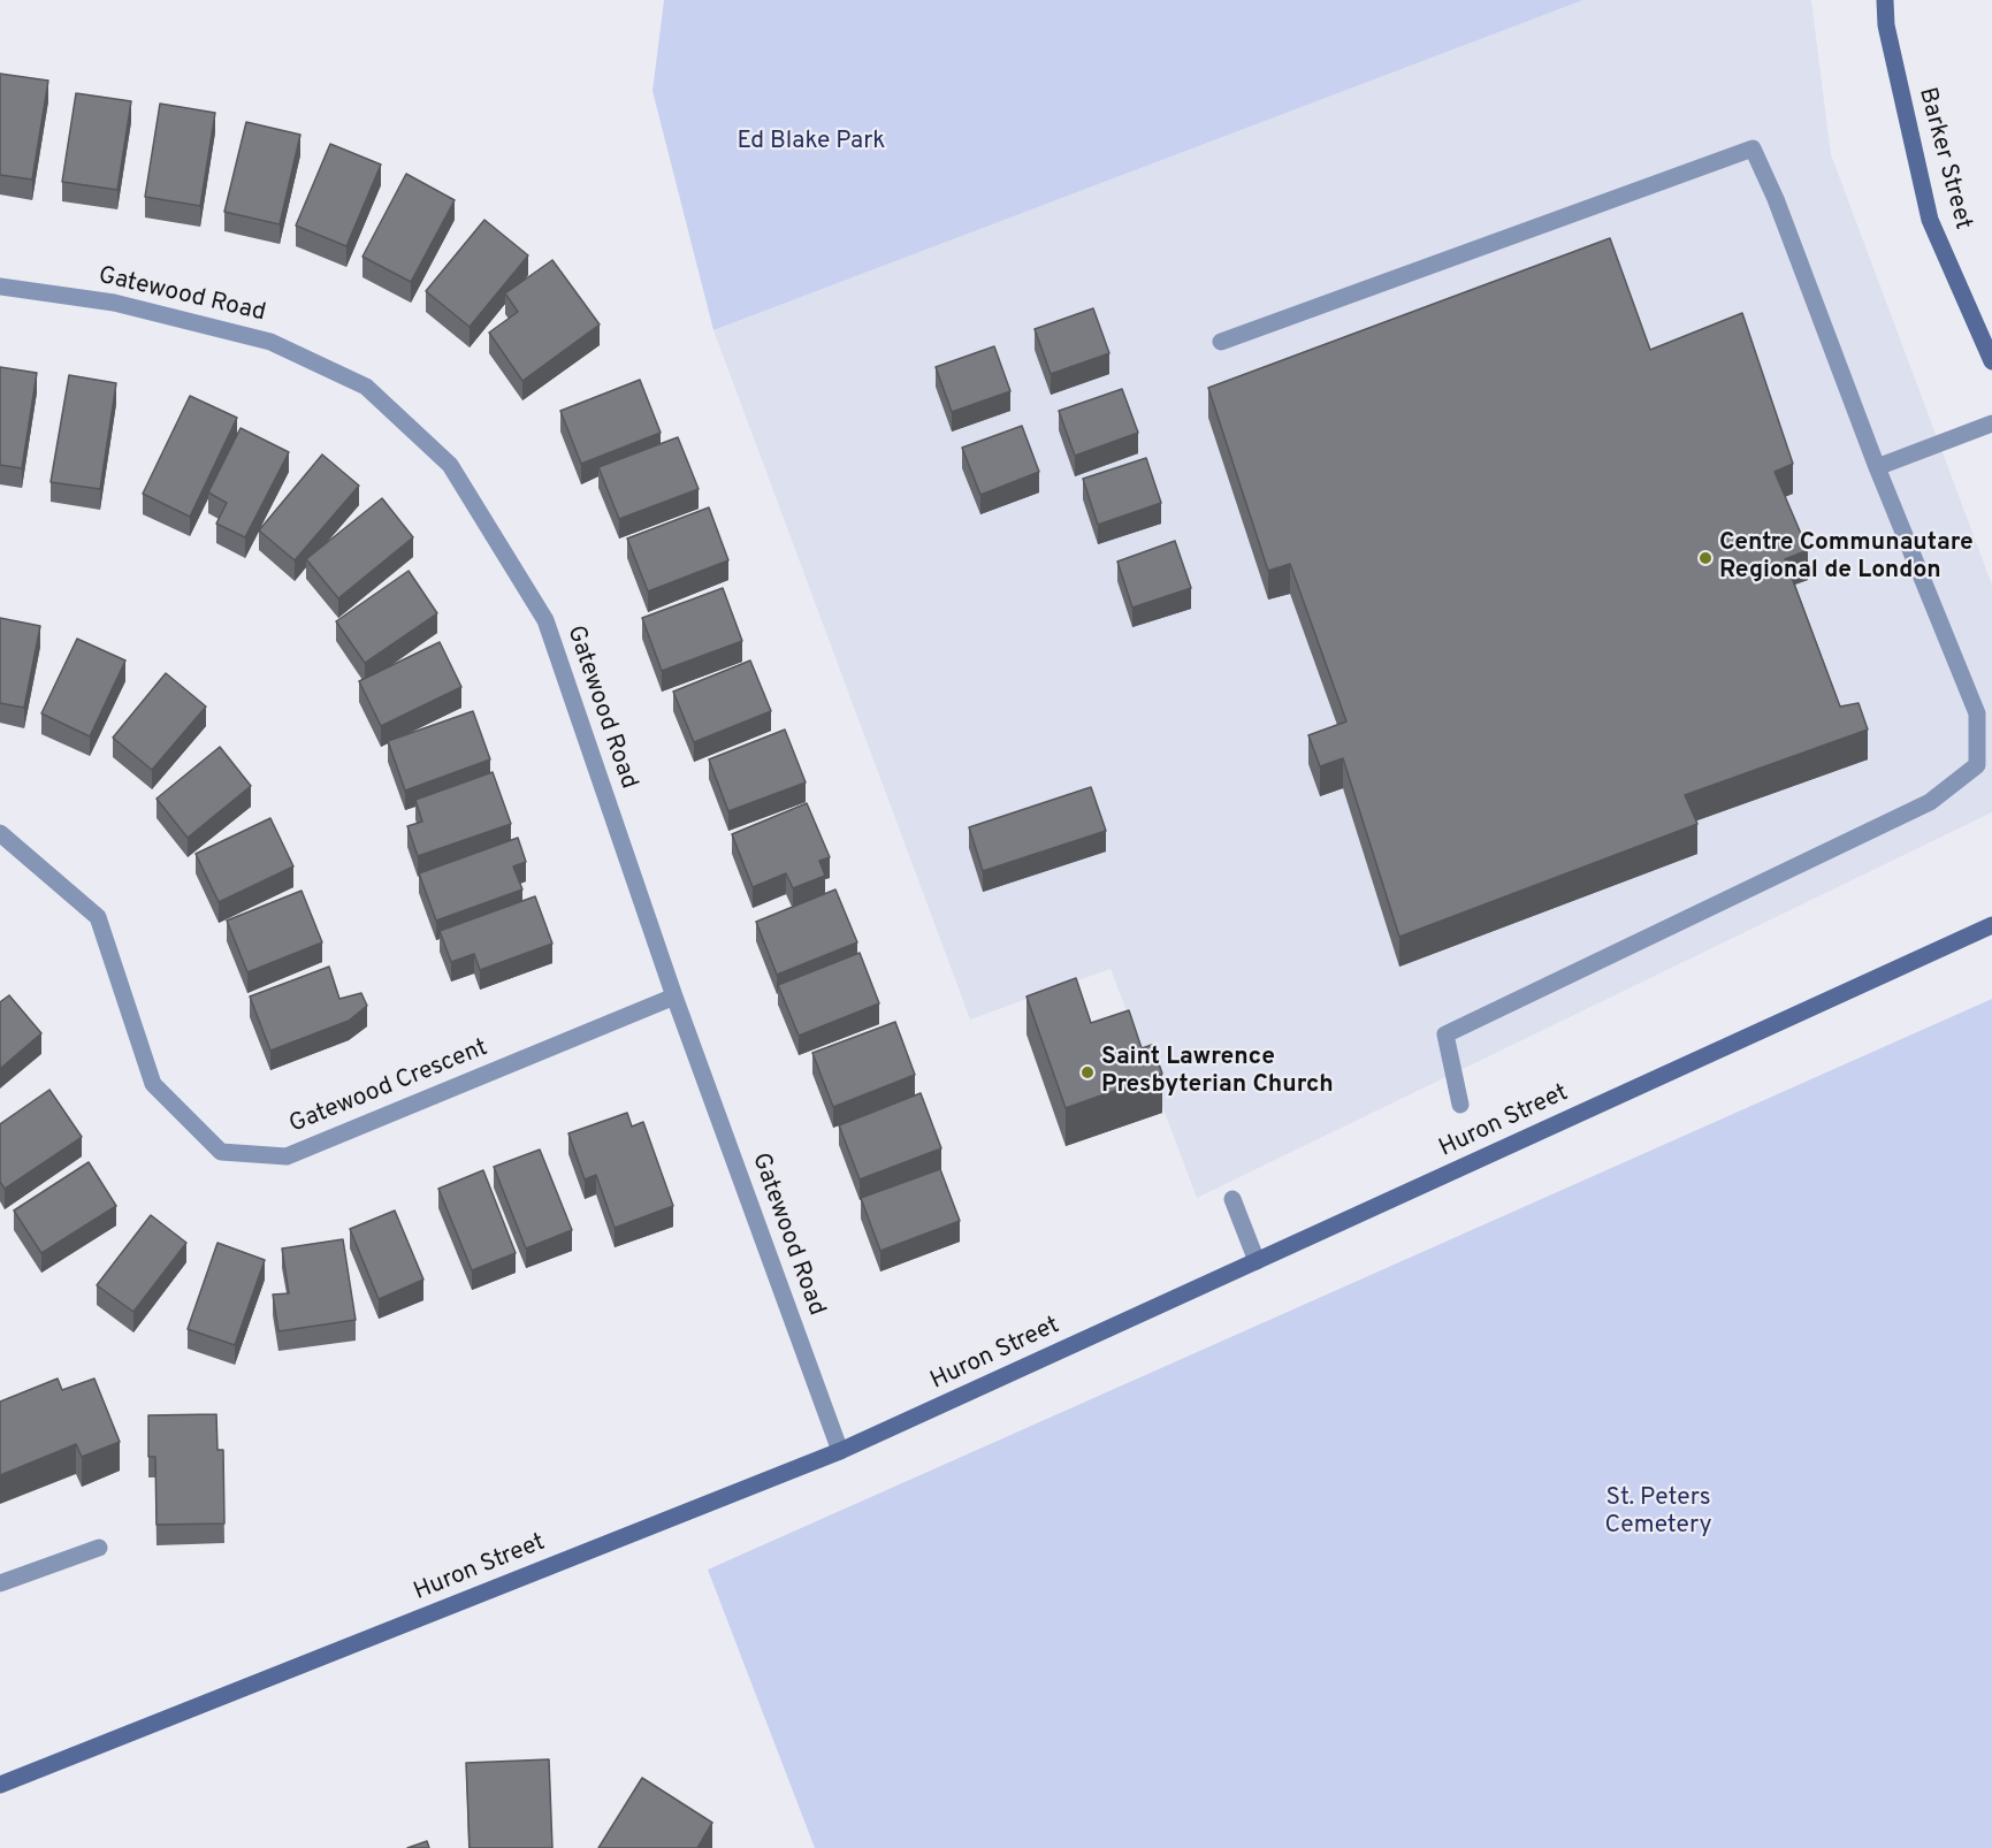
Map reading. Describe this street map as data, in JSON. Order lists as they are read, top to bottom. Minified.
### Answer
{"streets":{"main road":["Barker Street","Huron Street"],"street":["Gatewood Road","Gatewood Crescent"]},"crossings":[["Gatewood Road","Gatewood Crescent"],["Gatewood Road","Huron Street"]],"parks":["Ed Blake Park","St. Peters Cemetery"],"places":["Centre Communautare Regional de London","Saint Lawrence Presbyterian Church"]}
